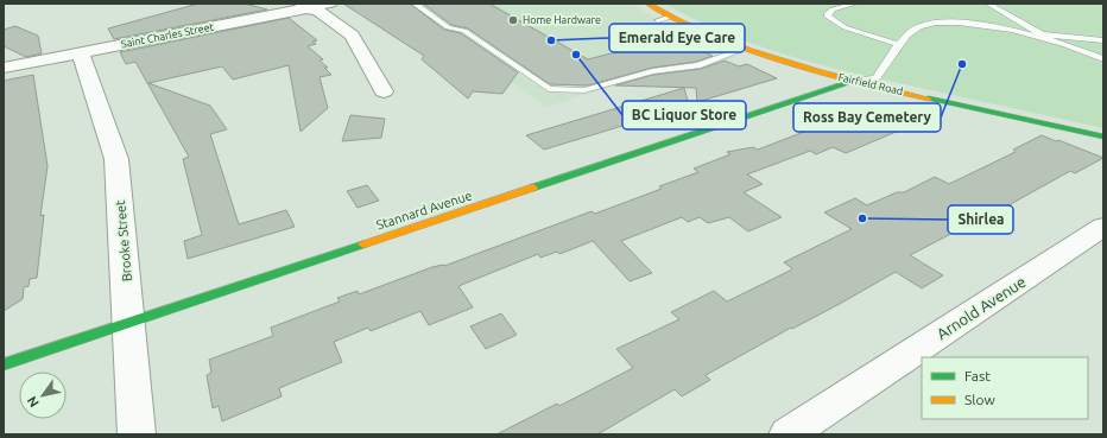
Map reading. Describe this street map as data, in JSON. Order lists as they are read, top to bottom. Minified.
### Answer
{"streets":{"street":["Saint Charles Street","Fairfield Road","Stannard Avenue","Brooke Street","Arnold Avenue"]},"crossings":[["Saint Charles Street","Brooke Street"],["Fairfield Road","Stannard Avenue"],["Stannard Avenue","Brooke Street"]],"places":["Home Hardware","Emerald Eye Care","BC Liquor Store","Ross Bay Cemetery","Shirlea"],"legend":["Fast","Slow"],"north":"bottom left"}
